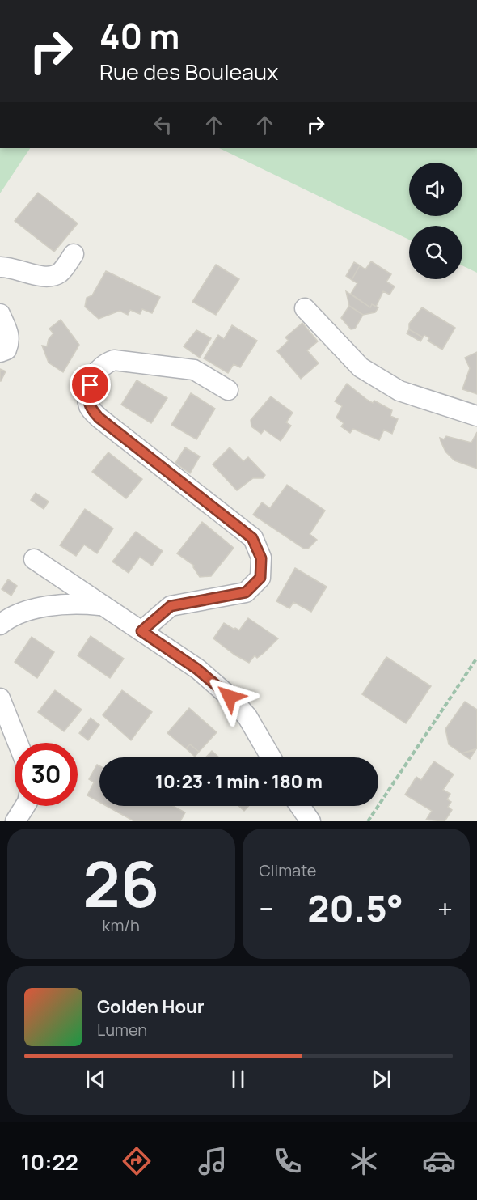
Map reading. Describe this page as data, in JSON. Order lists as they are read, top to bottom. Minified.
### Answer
{"page":{"turn":["40 m","Rue des Bouleaux"],"limit":"30","trip":"10:23 · 1 min · 180 m","tile":[["26","km/h"],"Climate"],"heat":["−","20.5°","+"],"song":["Golden Hour","Lumen"],"tabs":"10:22"}}
